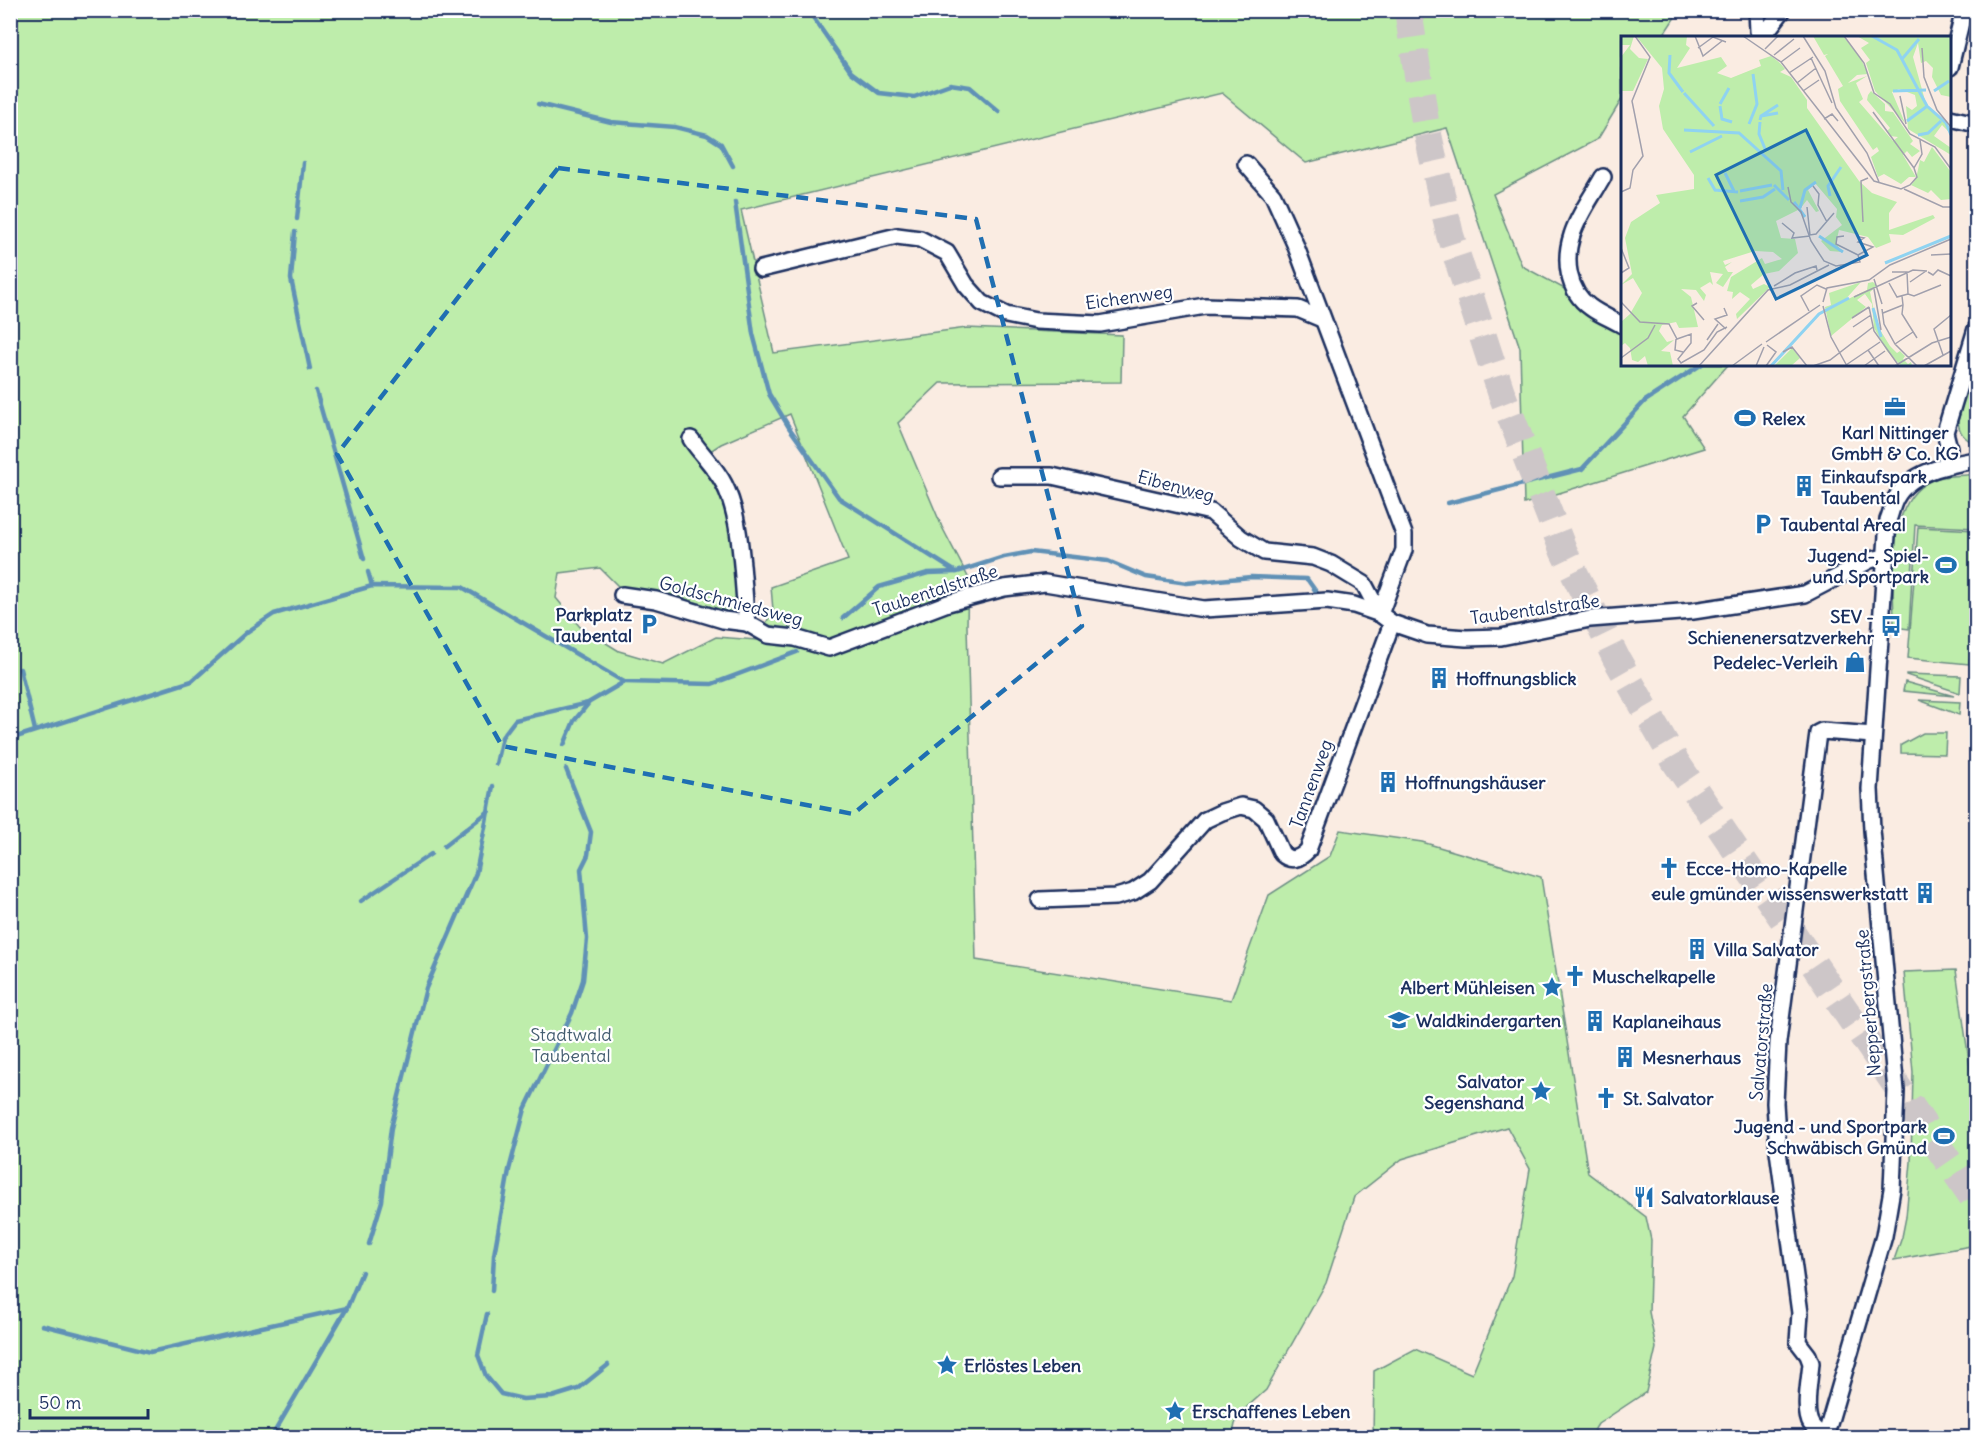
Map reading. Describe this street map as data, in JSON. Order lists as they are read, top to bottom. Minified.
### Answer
{"streets":{"street":["Eichenweg","Eibenweg","Taubentalstraße","Goldschmiedsweg","Tannenweg","Nepperbergstraße","Salvatorstraße"]},"crossings":[["Eibenweg","Taubentalstraße"],["Eibenweg","Tannenweg"],["Taubentalstraße","Goldschmiedsweg"],["Taubentalstraße","Tannenweg"],["Taubentalstraße","Nepperbergstraße"],["Nepperbergstraße","Salvatorstraße"]],"parks":["Stadtwald Taubental"],"places":{"office":["Karl Nittinger GmbH & Co. KG"],"sports":["Relex","Jugend-, Spiel- und Sportpark","Jugend - und Sportpark Schwäbisch Gmünd"],"building":["Einkaufspark Taubental","Hoffnungsblick","Hoffnungshäuser","eule gmünder wissenswerkstatt","Villa Salvator","Kaplaneihaus","Mesnerhaus"],"parking":["Taubental Areal","Parkplatz Taubental"],"bus stop":["SEV - Schienenersatzverkehr"],"shop":["Pedelec-Verleih"],"church":["Ecce-Homo-Kapelle","Muschelkapelle","St. Salvator"],"place":["Albert Mühleisen","Salvator Segenshand","Erlöstes Leben","Erschaffenes Leben"],"school or university":["Waldkindergarten"],"restaurant":["Salvatorklause"]},"scale_bar":"50 m"}
